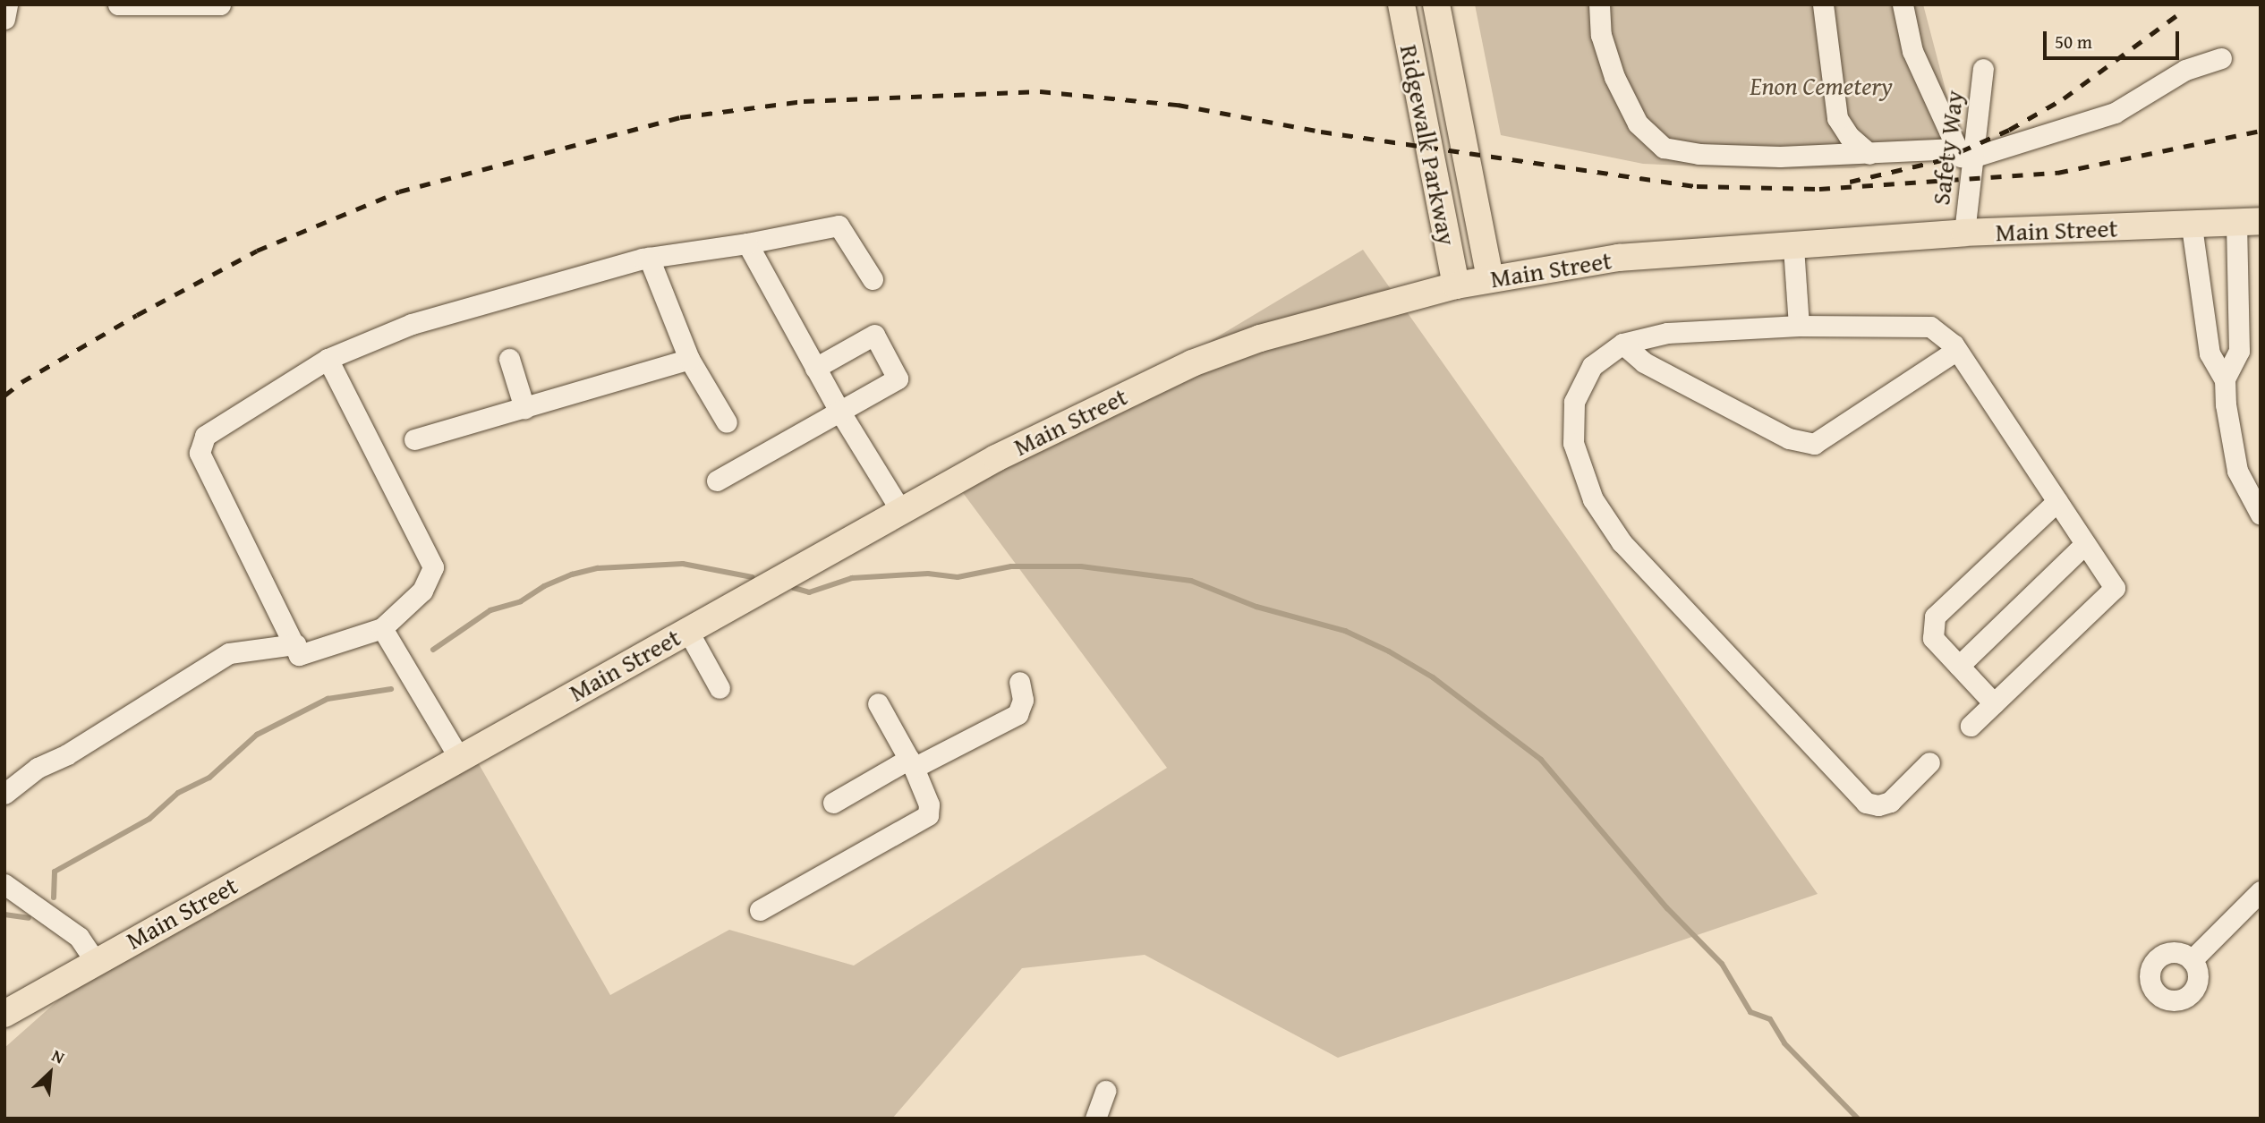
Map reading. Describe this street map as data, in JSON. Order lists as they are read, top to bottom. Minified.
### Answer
{"streets":{"main road":["Ridgewalk Parkway","Main Street"],"street":["Safety Way"]},"crossings":[["Ridgewalk Parkway","Main Street"],["Safety Way","Main Street"]],"parks":["Enon Cemetery"],"scale_bar":"50 m","north":"top right"}
